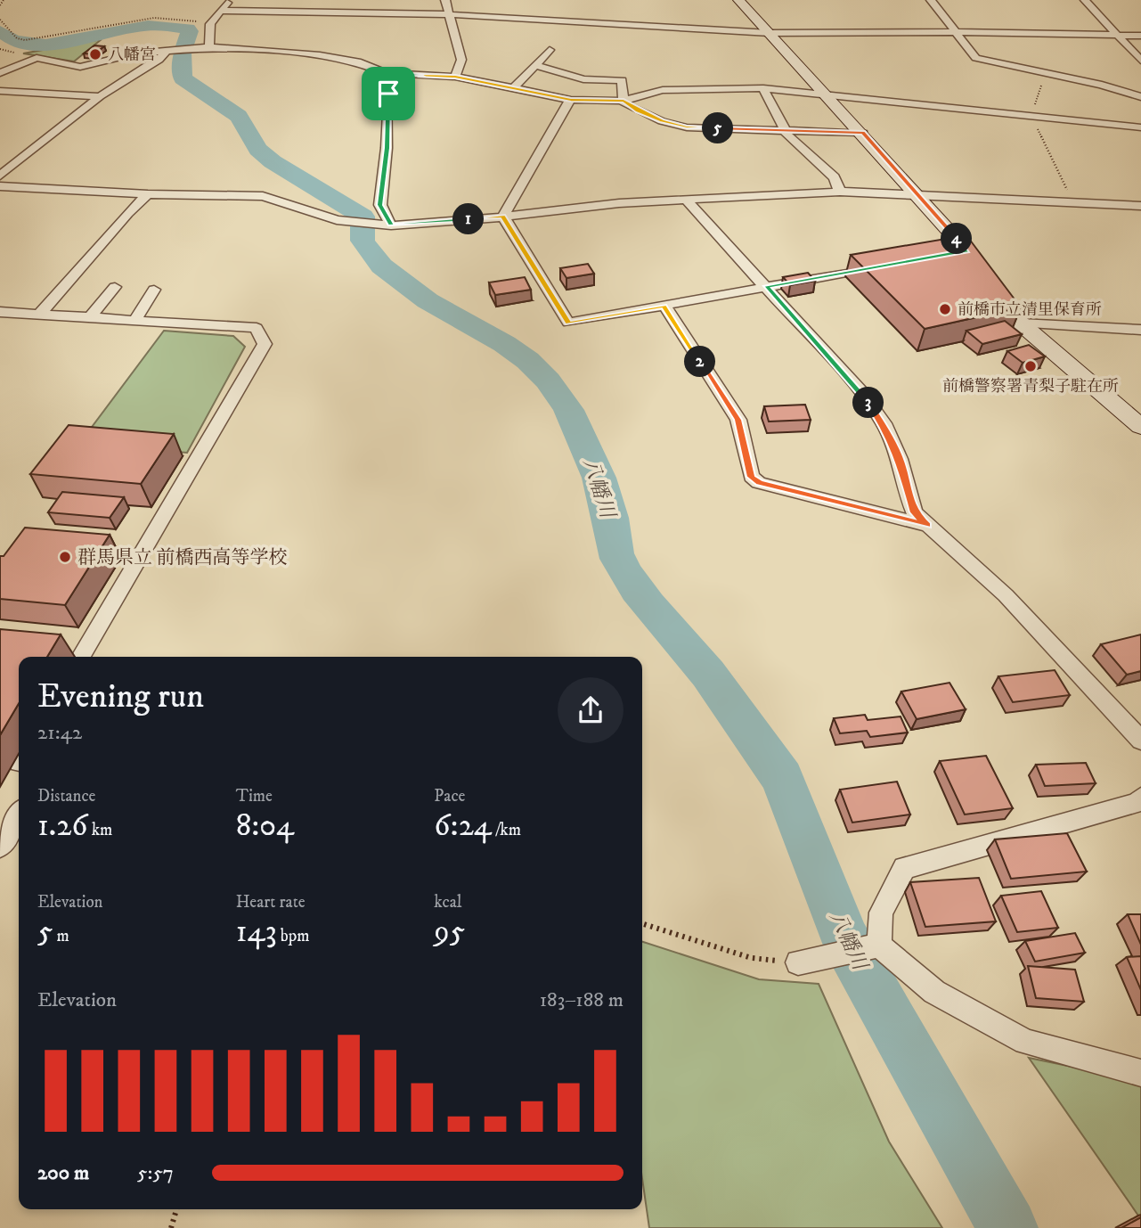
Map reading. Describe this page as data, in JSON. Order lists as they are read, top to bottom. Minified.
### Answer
{"water":["八幡川"],"places":["八幡宮","前橋市立清里保育所","前橋警察署青梨子駐在所","群馬県立 前橋西高等学校"],"page":{"pins":["5","1","4","2","3"],"heading":["Evening run","21:42"],"stats":[["Distance","1.26 km"],["Time","8:04"],["Pace","6:24 /km"],["Elevation","5 m"],["Heart rate","143 bpm"],["kcal","95"]],"chart":["Elevation","183–188 m"],"list":[{"name":"200 m","note":"5:57"}]}}
